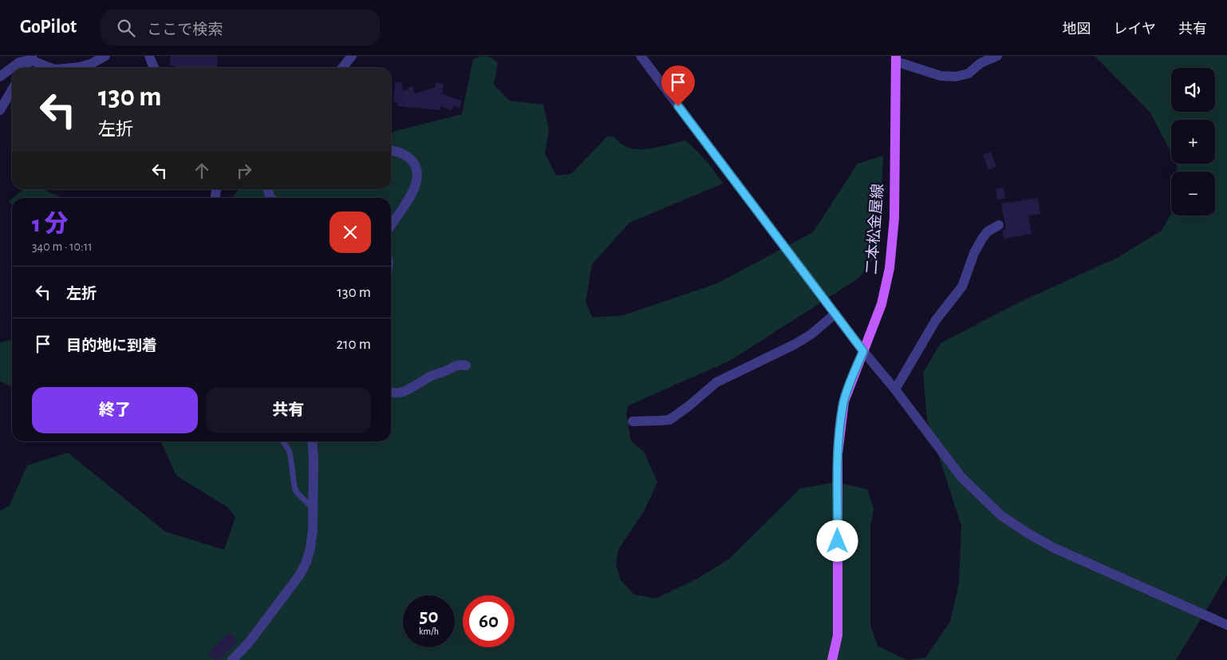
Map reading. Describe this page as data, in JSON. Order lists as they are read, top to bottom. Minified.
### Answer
{"streets":{"main road":["二本松金屋線"]},"page":{"header":"GoPilot","search":"ここで検索","nav":["地図","レイヤ","共有"],"map_buttons":["+","−"],"turn":["130 m","左折"],"heading":["1 分","340 m · 10:11"],"list":[{"name":"左折","value":"130 m"},{"name":"目的地に到着","value":"210 m"}],"buttons":["終了","共有"],"speed":"50 km/h","limit":"60"}}
